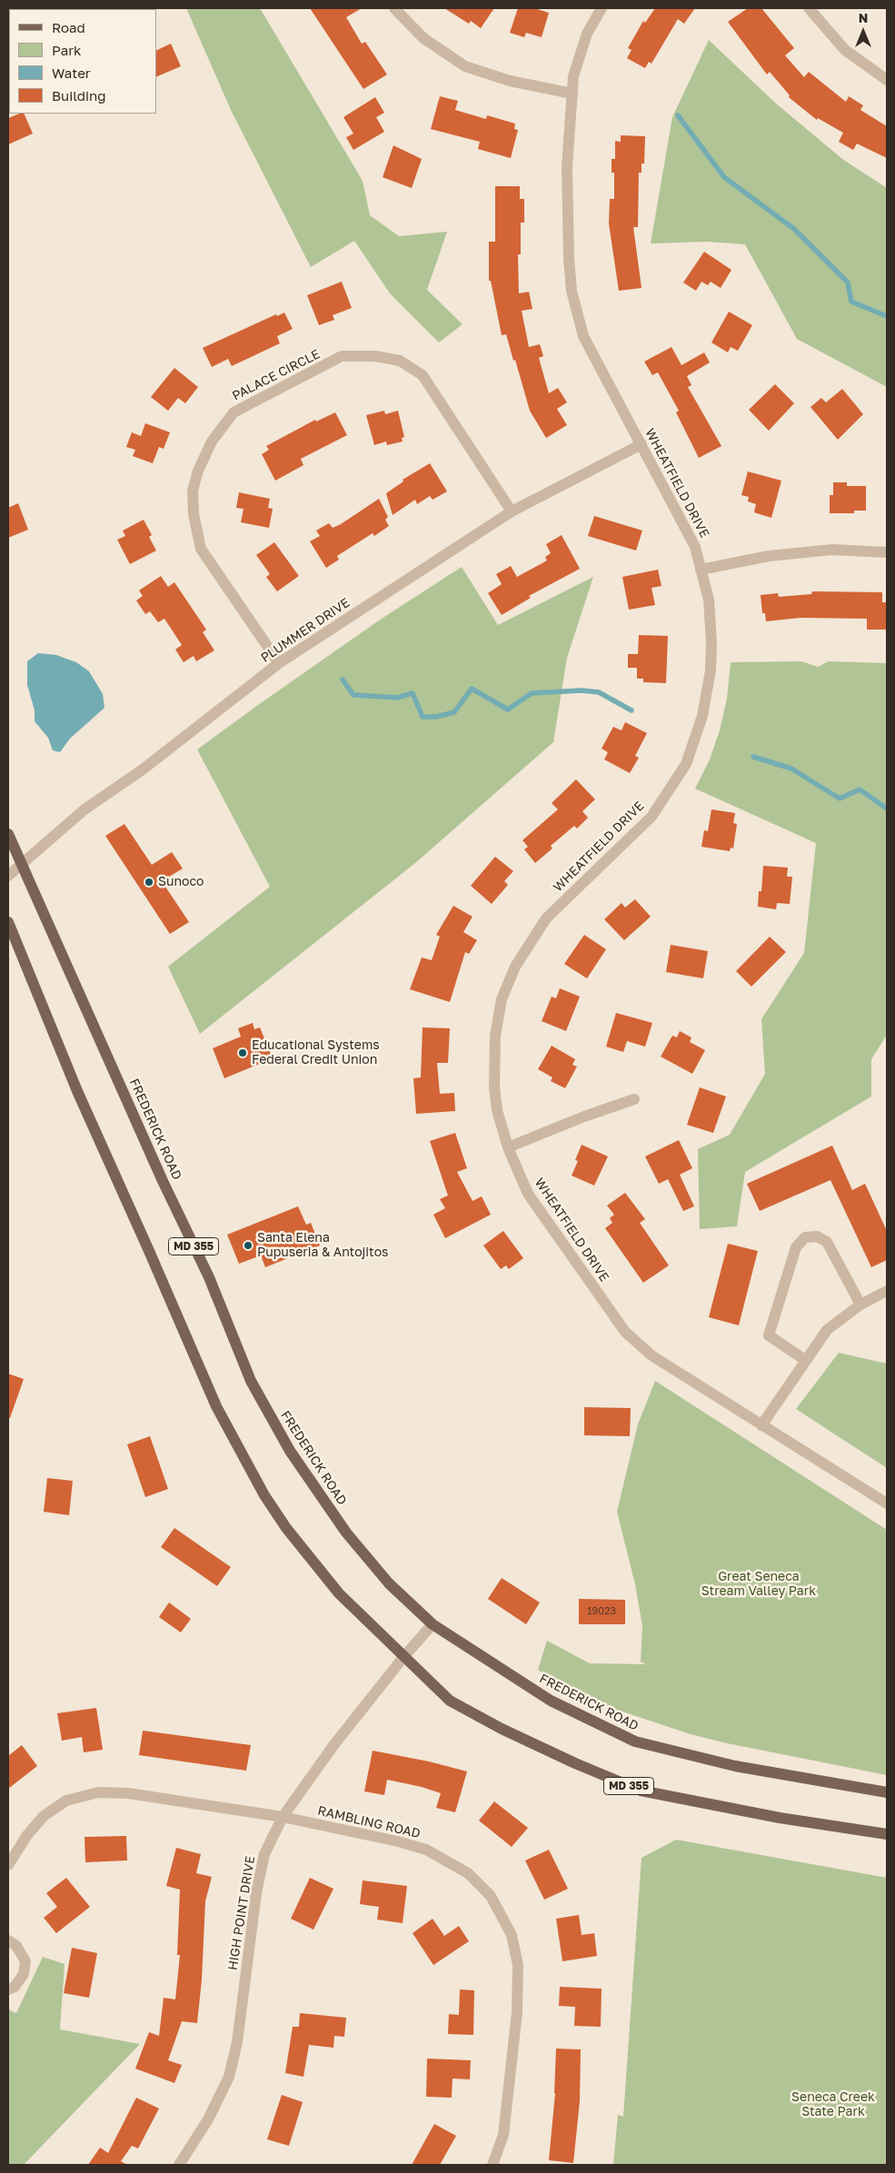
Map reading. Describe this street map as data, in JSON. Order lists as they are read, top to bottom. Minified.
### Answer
{"streets":{"main road":["FREDERICK ROAD","MD 355"],"street":["PALACE CIRCLE","WHEATFIELD DRIVE","PLUMMER DRIVE","RAMBLING ROAD","HIGH POINT DRIVE"]},"crossings":[["PALACE CIRCLE","PLUMMER DRIVE"],["WHEATFIELD DRIVE","PLUMMER DRIVE"],["PLUMMER DRIVE","FREDERICK ROAD"],["FREDERICK ROAD","HIGH POINT DRIVE"],["MD 355","HIGH POINT DRIVE"],["RAMBLING ROAD","HIGH POINT DRIVE"]],"parks":["Great Seneca Stream Valley Park","Seneca Creek State Park"],"places":["Sunoco","Educational Systems Federal Credit Union","Santa Elena Pupuseria & Antojitos"],"house_numbers":["19023"],"legend":["Road","Park","Water","Building"],"north":"top"}
